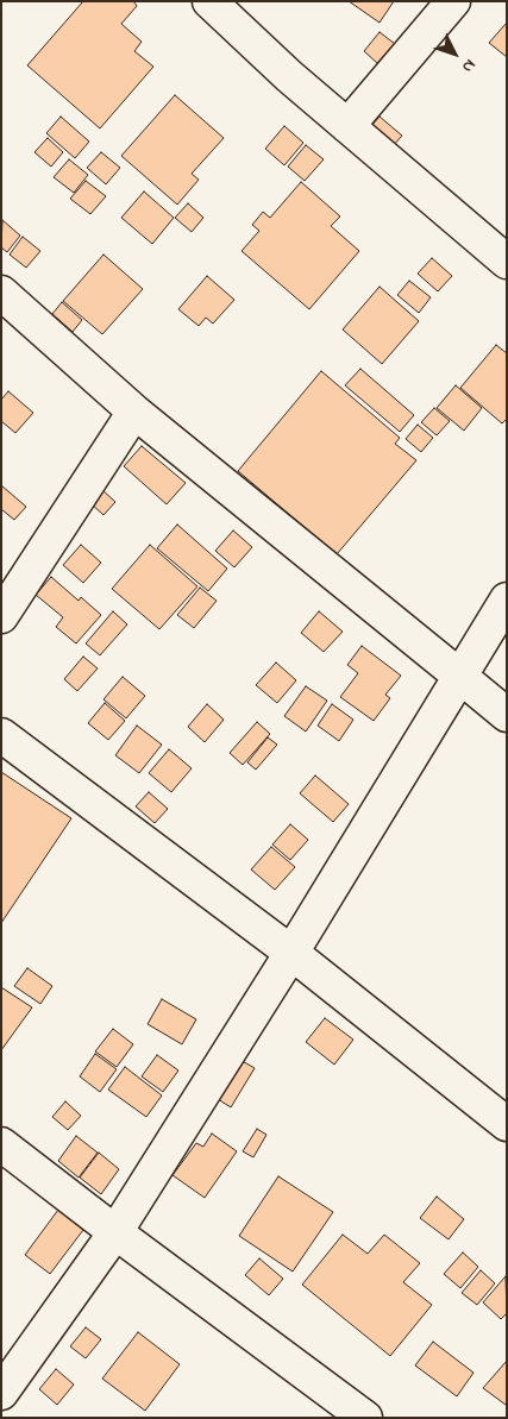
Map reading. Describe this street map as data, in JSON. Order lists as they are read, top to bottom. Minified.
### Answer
{"north":"bottom right"}
